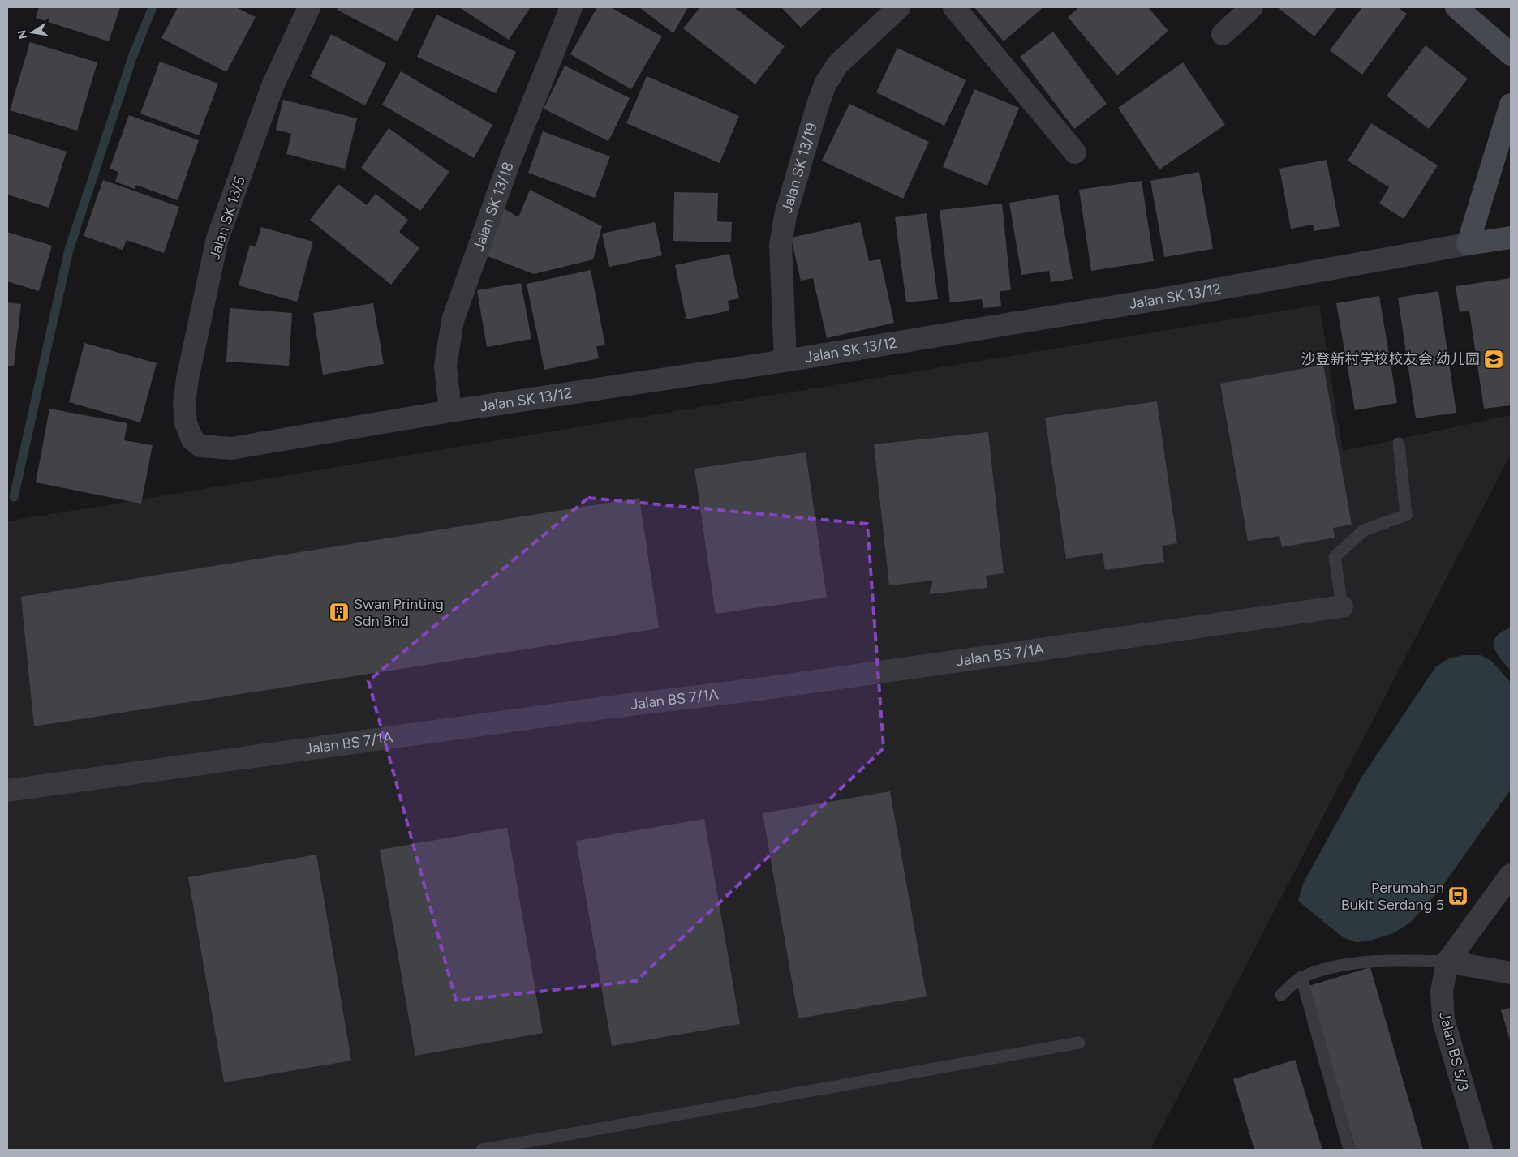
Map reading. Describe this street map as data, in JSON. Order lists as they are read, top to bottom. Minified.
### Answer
{"streets":{"street":["Jalan SK 13/19","Jalan SK 13/18","Jalan SK 13/5","Jalan SK 13/12","Jalan BS 7/1A","Jalan BS 5/3"]},"crossings":[["Jalan SK 13/19","Jalan SK 13/12"],["Jalan SK 13/18","Jalan SK 13/12"],["Jalan SK 13/5","Jalan SK 13/12"]],"places":{"school or university":["沙登新村学校校友会 幼儿园"],"building":["Swan Printing Sdn Bhd"],"bus stop":["Perumahan Bukit Serdang 5"]},"north":"left"}
